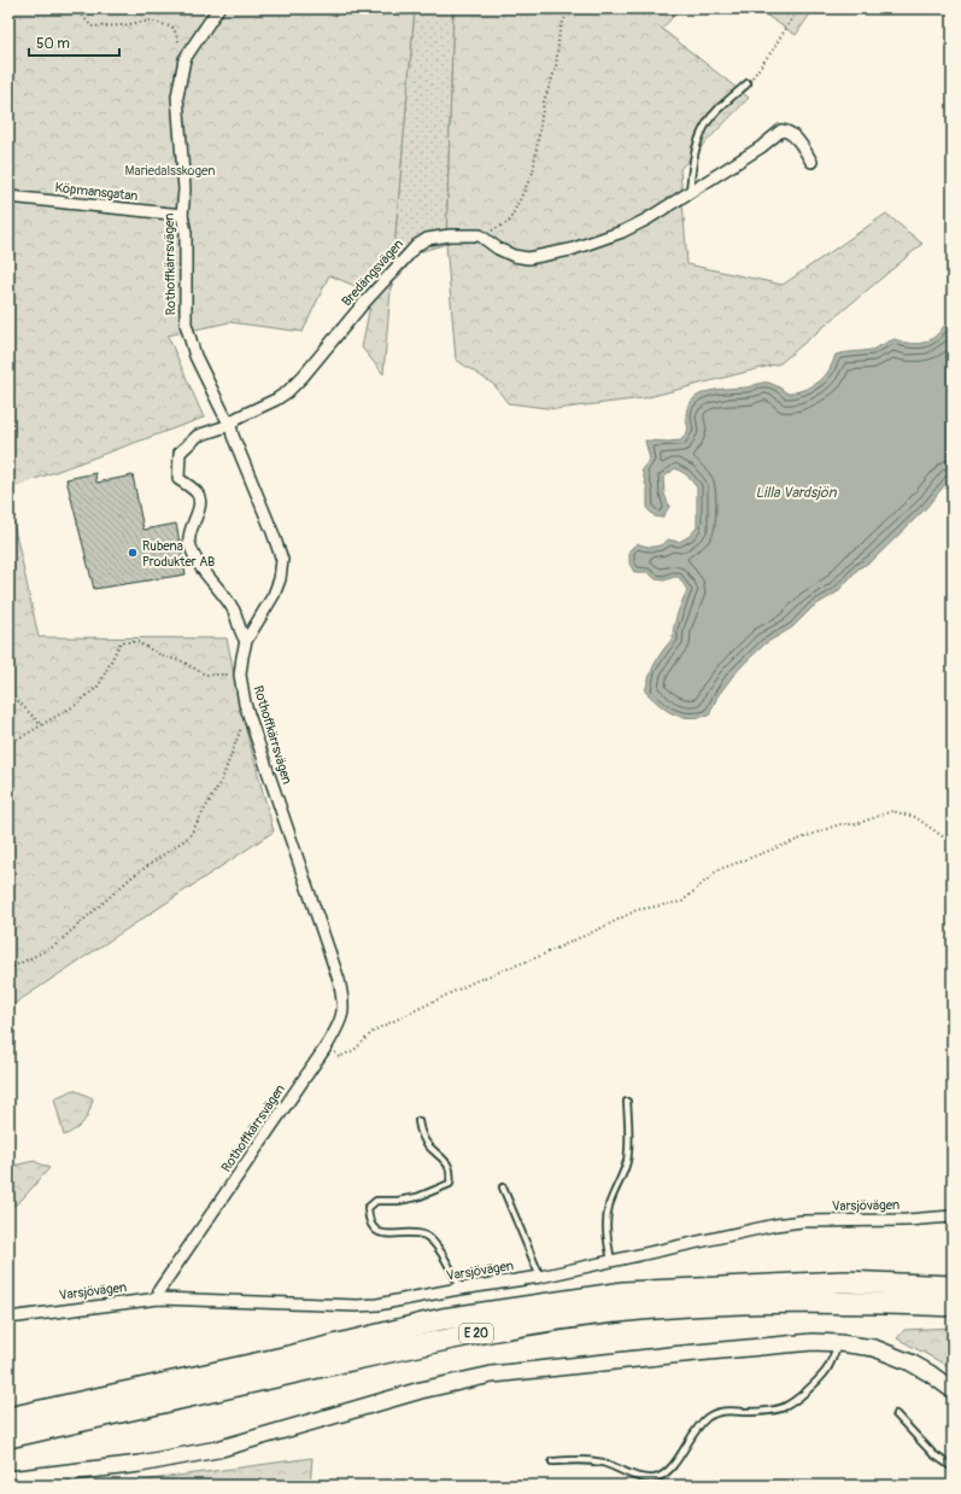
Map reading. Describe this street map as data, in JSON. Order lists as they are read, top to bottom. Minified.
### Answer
{"streets":{"highway":["E 20"],"street":["Köpmansgatan","Rothoffkärrsvägen","Bredängsvägen","Varsjövägen"]},"crossings":[["Köpmansgatan","Rothoffkärrsvägen"],["Rothoffkärrsvägen","Bredängsvägen"],["Rothoffkärrsvägen","Varsjövägen"]],"water":["Lilla Vardsjön"],"parks":["Mariedalsskogen"],"places":["Rubena Produkter AB"],"scale_bar":"50 m"}
